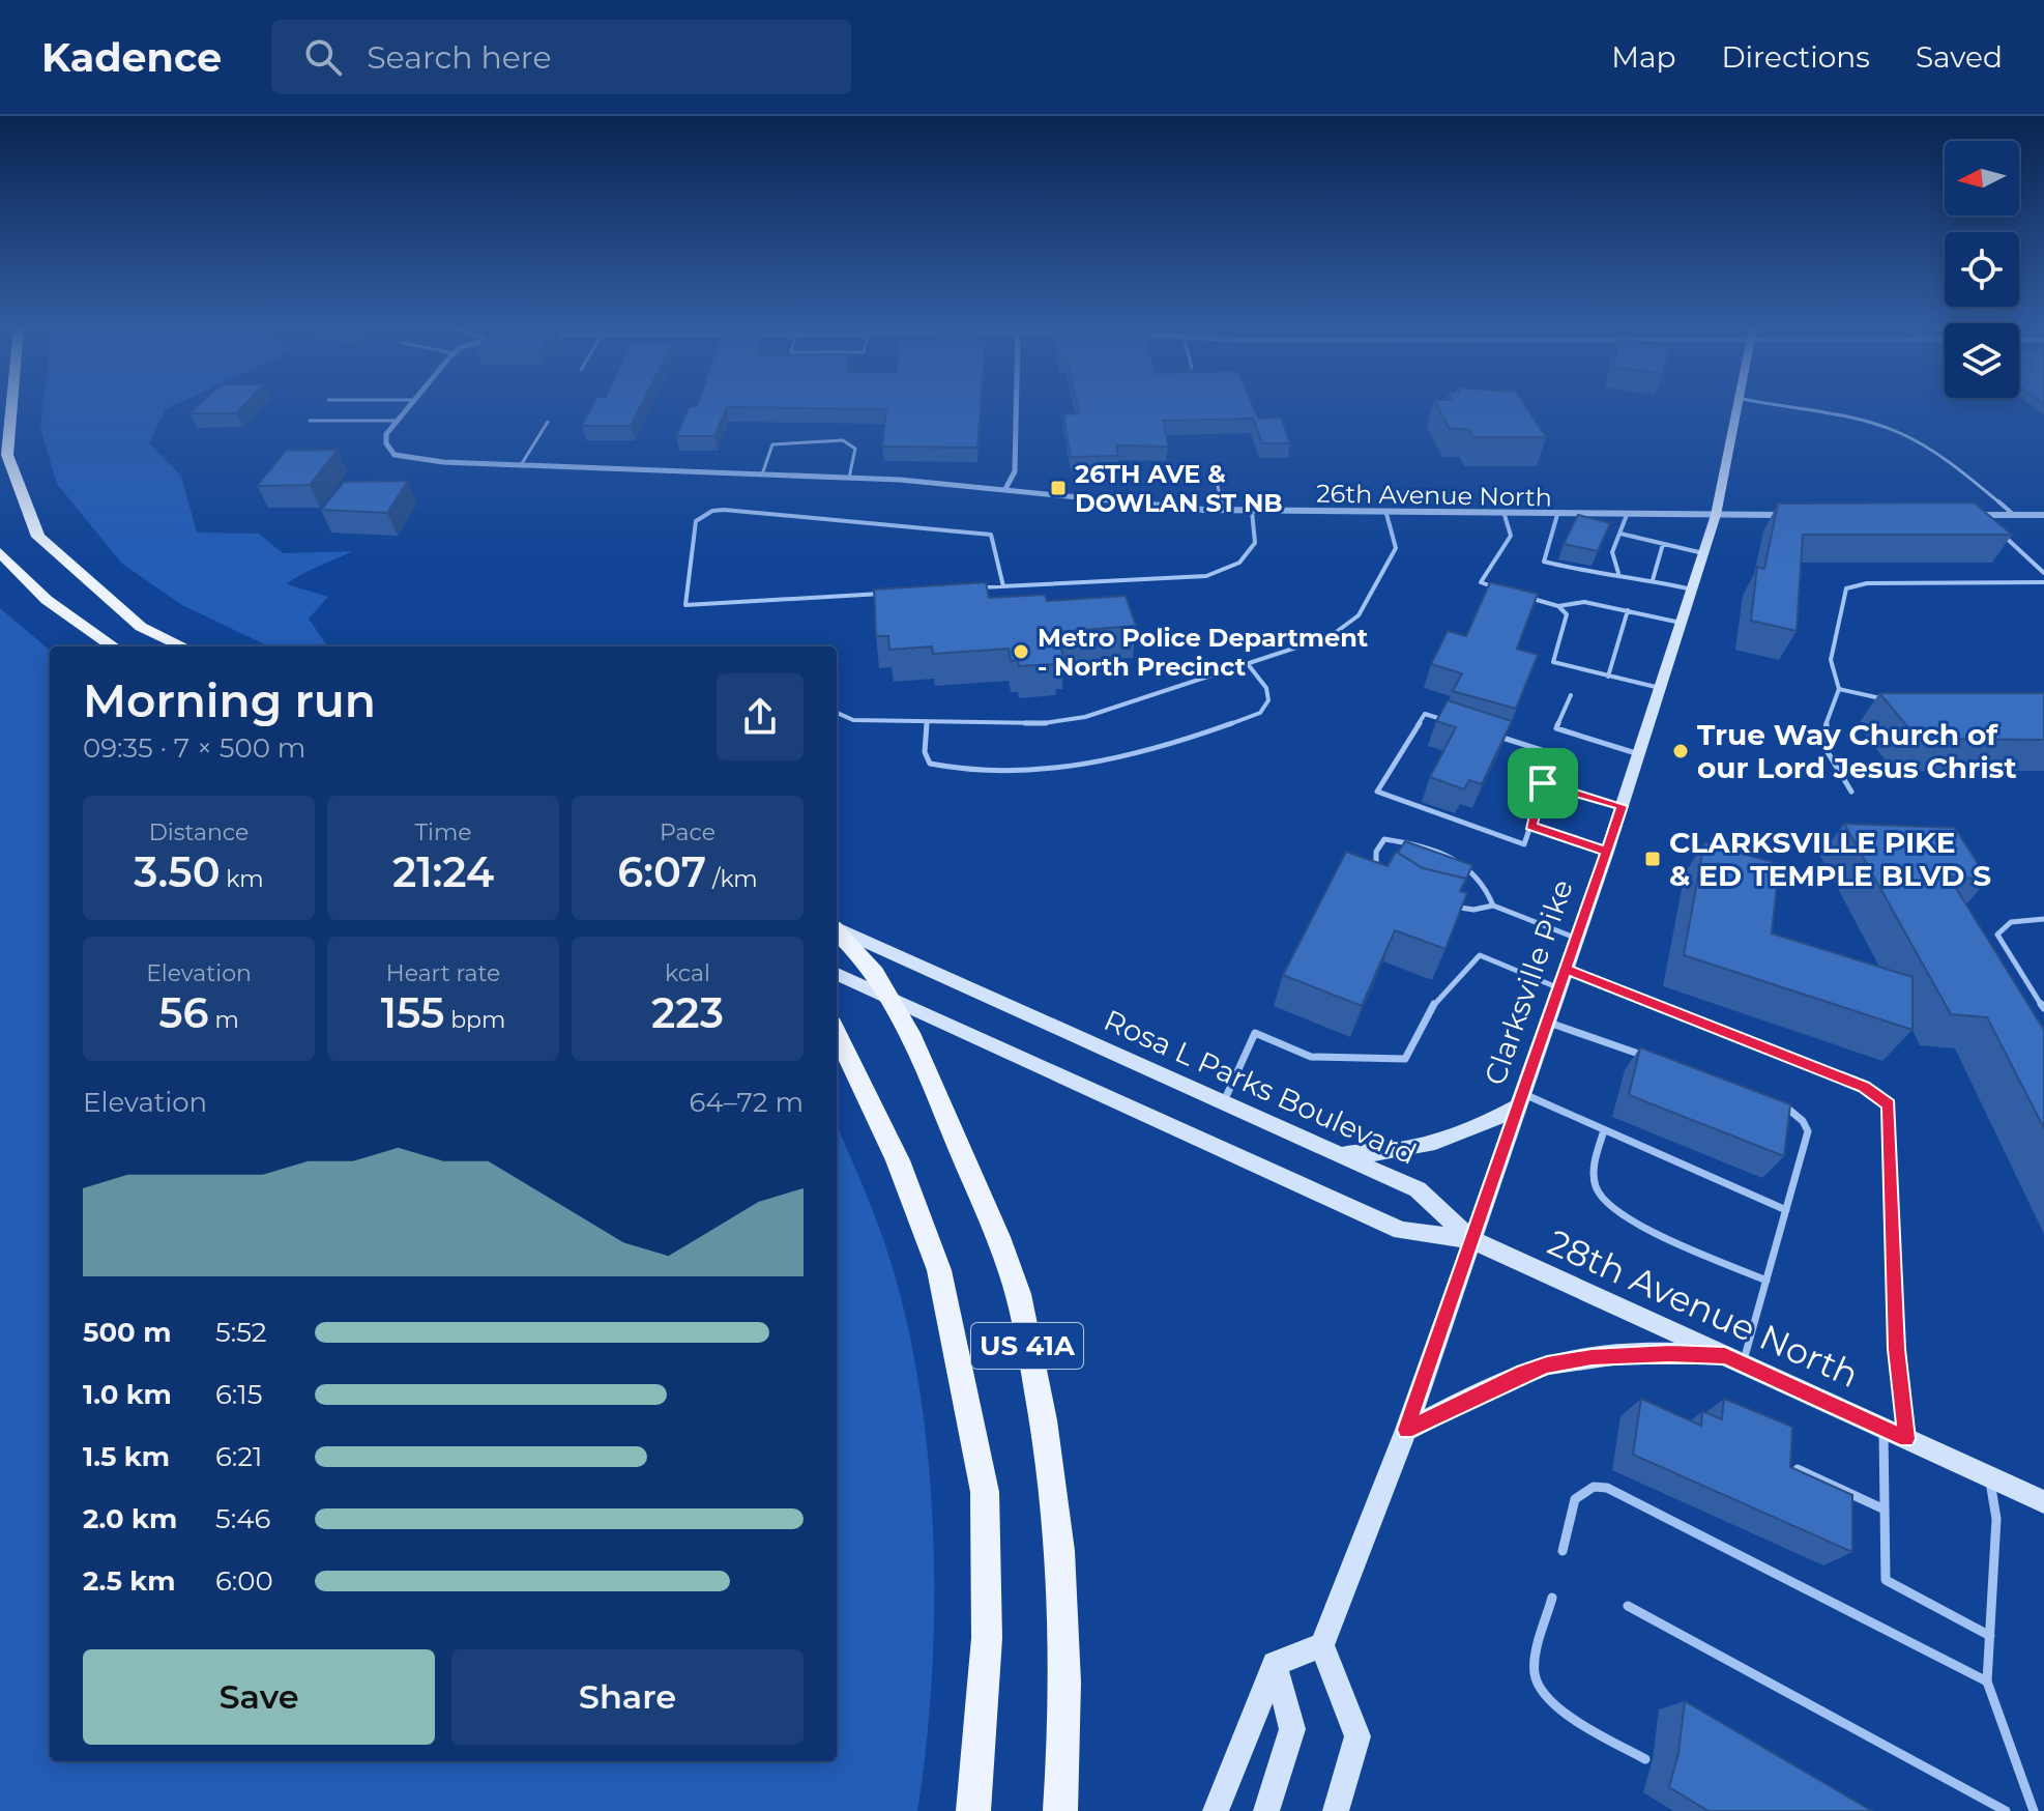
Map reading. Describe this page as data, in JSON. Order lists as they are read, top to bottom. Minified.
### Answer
{"streets":{"main road":["Clarksville Pike","Rosa L Parks Boulevard","28th Avenue North","US 41A"],"street":["26th Avenue North"]},"crossings":[["26th Avenue North","Clarksville Pike"],["Clarksville Pike","Rosa L Parks Boulevard"],["Clarksville Pike","28th Avenue North"],["Rosa L Parks Boulevard","28th Avenue North"]],"places":{"transit":["26TH AVE & DOWLAN ST NB","CLARKSVILLE PIKE & ED TEMPLE BLVD S"],"other":["Metro Police Department - North Precinct","True Way Church of our Lord Jesus Christ"]},"north":"left","page":{"header":"Kadence","search":"Search here","nav":["Map","Directions","Saved"],"heading":["Morning run","09:35 · 7 × 500 m"],"stats":[["Distance","3.50 km"],["Time","21:24"],["Pace","6:07 /km"],["Elevation","56 m"],["Heart rate","155 bpm"],["kcal","223"]],"chart":["Elevation","64–72 m"],"list":[{"name":"500 m","note":"5:52"},{"name":"1.0 km","note":"6:15"},{"name":"1.5 km","note":"6:21"},{"name":"2.0 km","note":"5:46"},{"name":"2.5 km","note":"6:00"}],"buttons":["Save","Share"]}}
